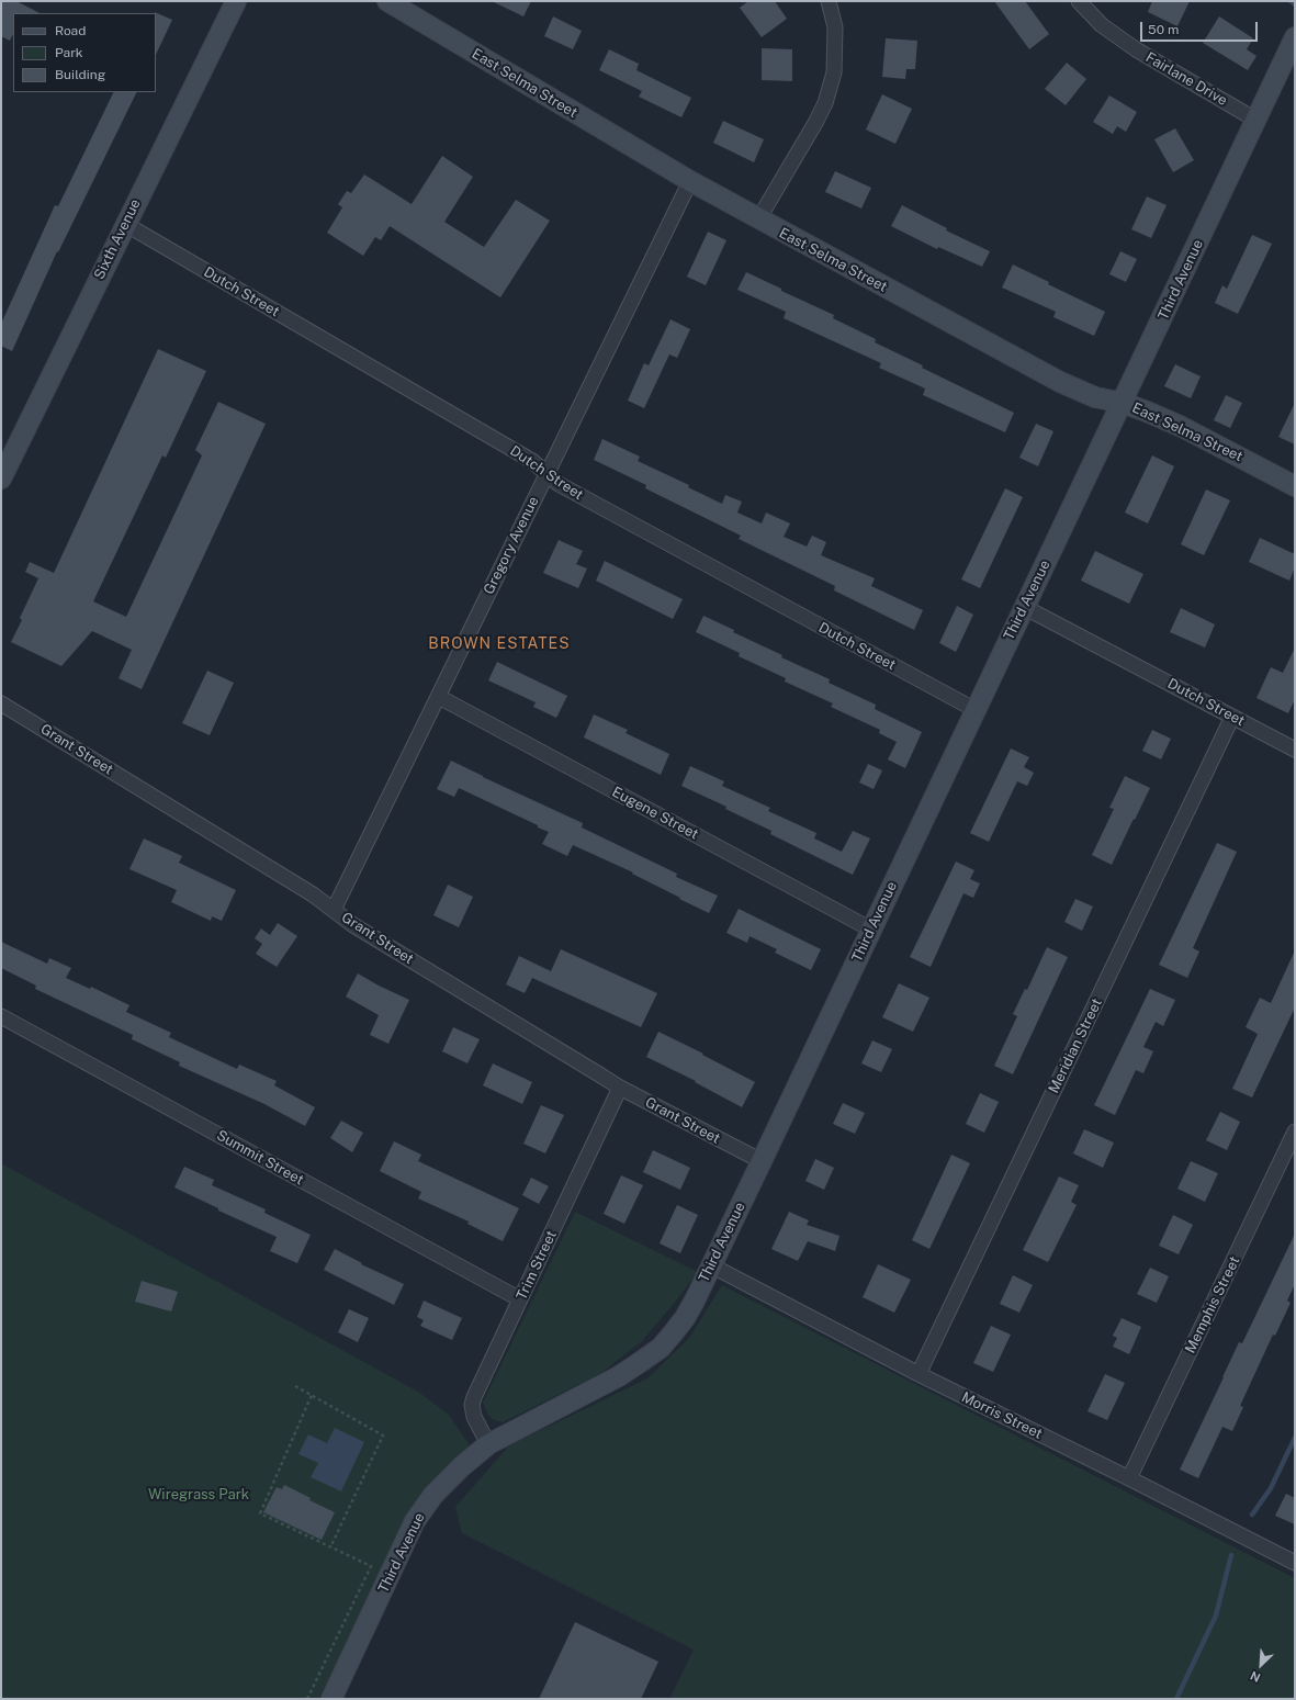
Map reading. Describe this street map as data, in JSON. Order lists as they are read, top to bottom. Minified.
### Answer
{"streets":{"street":["Fairlane Drive","East Selma Street","Sixth Avenue","Third Avenue","Dutch Street","Gregory Avenue","Grant Street","Eugene Street","Meridian Street","Summit Street","Trim Street","Memphis Street","Morris Street"]},"crossings":[["Fairlane Drive","Third Avenue"],["East Selma Street","Third Avenue"],["East Selma Street","Gregory Avenue"],["Sixth Avenue","Dutch Street"],["Third Avenue","Dutch Street"],["Third Avenue","Grant Street"],["Third Avenue","Eugene Street"],["Third Avenue","Trim Street"],["Third Avenue","Morris Street"],["Dutch Street","Gregory Avenue"],["Dutch Street","Meridian Street"],["Gregory Avenue","Grant Street"],["Gregory Avenue","Eugene Street"],["Grant Street","Trim Street"],["Meridian Street","Morris Street"],["Summit Street","Trim Street"],["Memphis Street","Morris Street"]],"districts":["BROWN ESTATES"],"parks":["Wiregrass Park"],"legend":["Road","Park","Building"],"scale_bar":"50 m","north":"bottom left"}
